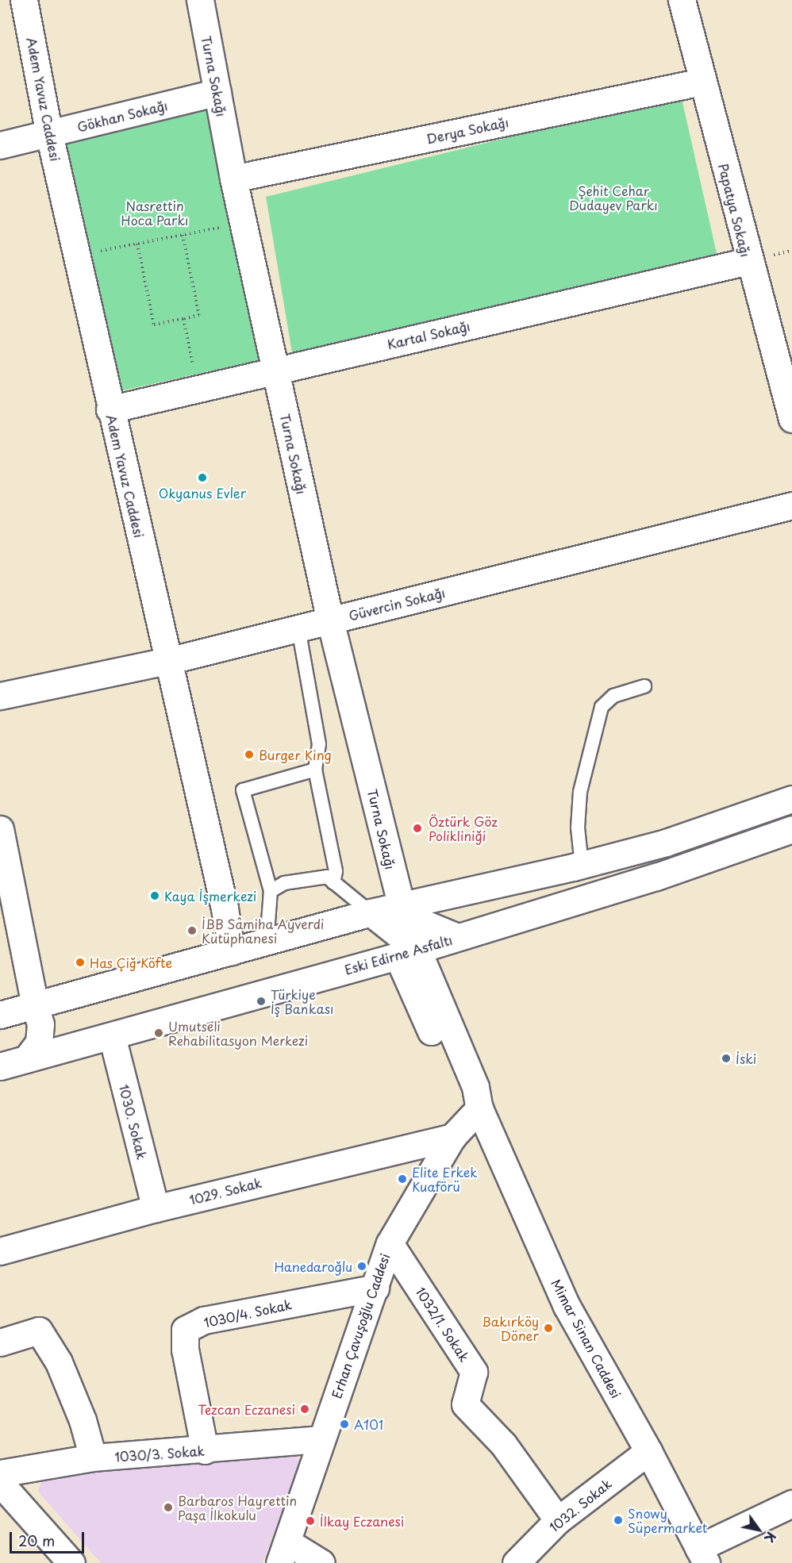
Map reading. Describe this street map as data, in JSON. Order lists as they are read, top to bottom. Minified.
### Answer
{"streets":{"street":["Turna Sokağı","Adem Yavuz Caddesi","Gökhan Sokağı","Derya Sokağı","Papatya Sokağı","Kartal Sokağı","Güvercin Sokağı","Eski Edirne Asfaltı","1030. Sokak","1029. Sokak","1030/4. Sokak","1032/1. Sokak","Erhan Çavuşoğlu Caddesi","Mimar Sinan Caddesi","1030/3. Sokak","1032. Sokak"]},"crossings":[["Turna Sokağı","Gökhan Sokağı"],["Turna Sokağı","Derya Sokağı"],["Turna Sokağı","Kartal Sokağı"],["Turna Sokağı","Güvercin Sokağı"],["Adem Yavuz Caddesi","Gökhan Sokağı"],["Adem Yavuz Caddesi","Kartal Sokağı"],["Adem Yavuz Caddesi","Güvercin Sokağı"],["Derya Sokağı","Papatya Sokağı"],["Papatya Sokağı","Kartal Sokağı"],["Eski Edirne Asfaltı","1030. Sokak"],["Eski Edirne Asfaltı","Mimar Sinan Caddesi"],["1030. Sokak","1029. Sokak"],["1029. Sokak","Erhan Çavuşoğlu Caddesi"],["1030/4. Sokak","Erhan Çavuşoğlu Caddesi"],["1030/4. Sokak","1030/3. Sokak"],["1032/1. Sokak","Erhan Çavuşoğlu Caddesi"],["1032/1. Sokak","1032. Sokak"],["Erhan Çavuşoğlu Caddesi","Mimar Sinan Caddesi"],["Erhan Çavuşoğlu Caddesi","1030/3. Sokak"],["Mimar Sinan Caddesi","1032. Sokak"]],"parks":["Şehit Cehar Dudayev Parkı","Nasrettin Hoca Parkı"],"places":["Okyanus Evler","Burger King","Öztürk Göz Polikliniği","Kaya İşmerkezi","İBB Sâmiha Ayverdi Kütüphanesi","Has Çiğ Köfte","Türkiye İş Bankası","Umutseli Rehabilitasyon Merkezi","İski","Elite Erkek Kuaförü","Hanedaroğlu","Bakırköy Döner","Tezcan Eczanesi","A101","Barbaros Hayrettin Paşa İlkokulu","Snowy Süpermarket","İlkay Eczanesi"],"scale_bar":"20 m","north":"bottom right"}
